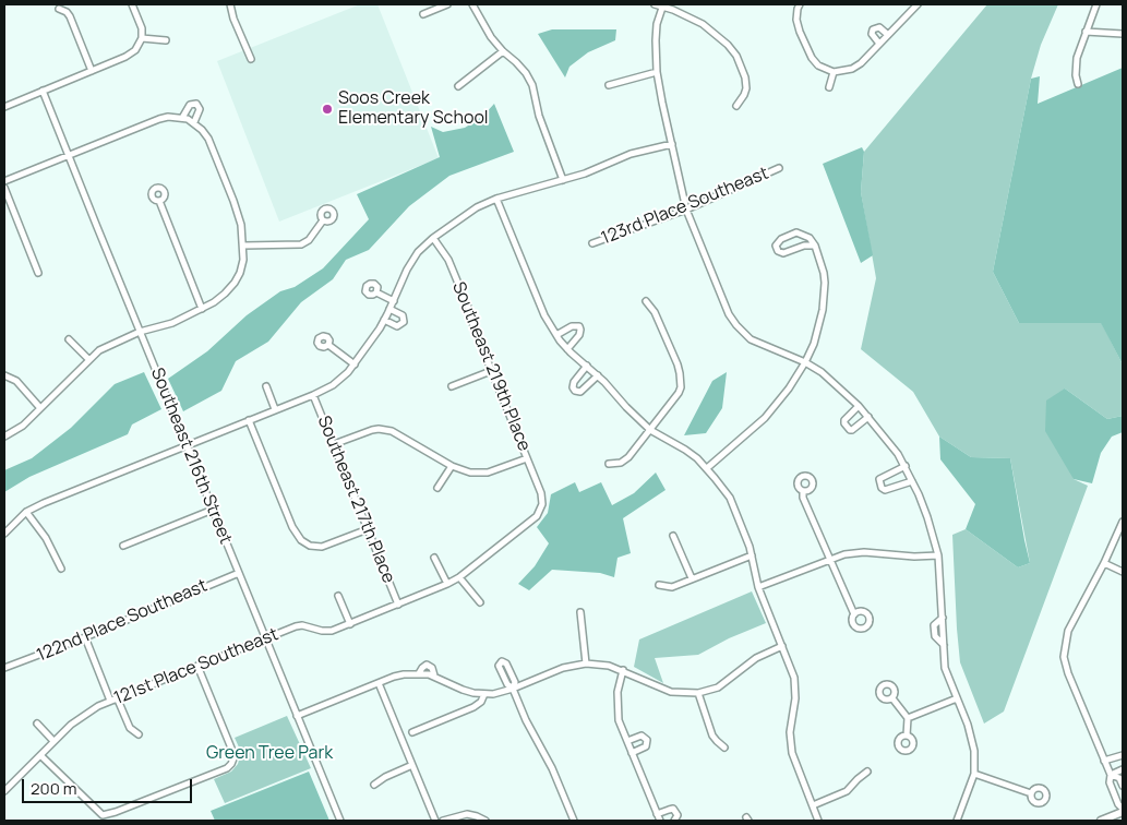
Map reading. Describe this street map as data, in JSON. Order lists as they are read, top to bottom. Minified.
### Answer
{"streets":{"street":["123rd Place Southeast","Southeast 219th Place","Southeast 216th Street","Southeast 217th Place","122nd Place Southeast","121st Place Southeast"]},"crossings":[["Southeast 219th Place","121st Place Southeast"],["Southeast 216th Street","122nd Place Southeast"],["Southeast 216th Street","121st Place Southeast"],["Southeast 217th Place","121st Place Southeast"]],"parks":["Green Tree Park"],"places":["Soos Creek Elementary School"],"scale_bar":"200 m"}
